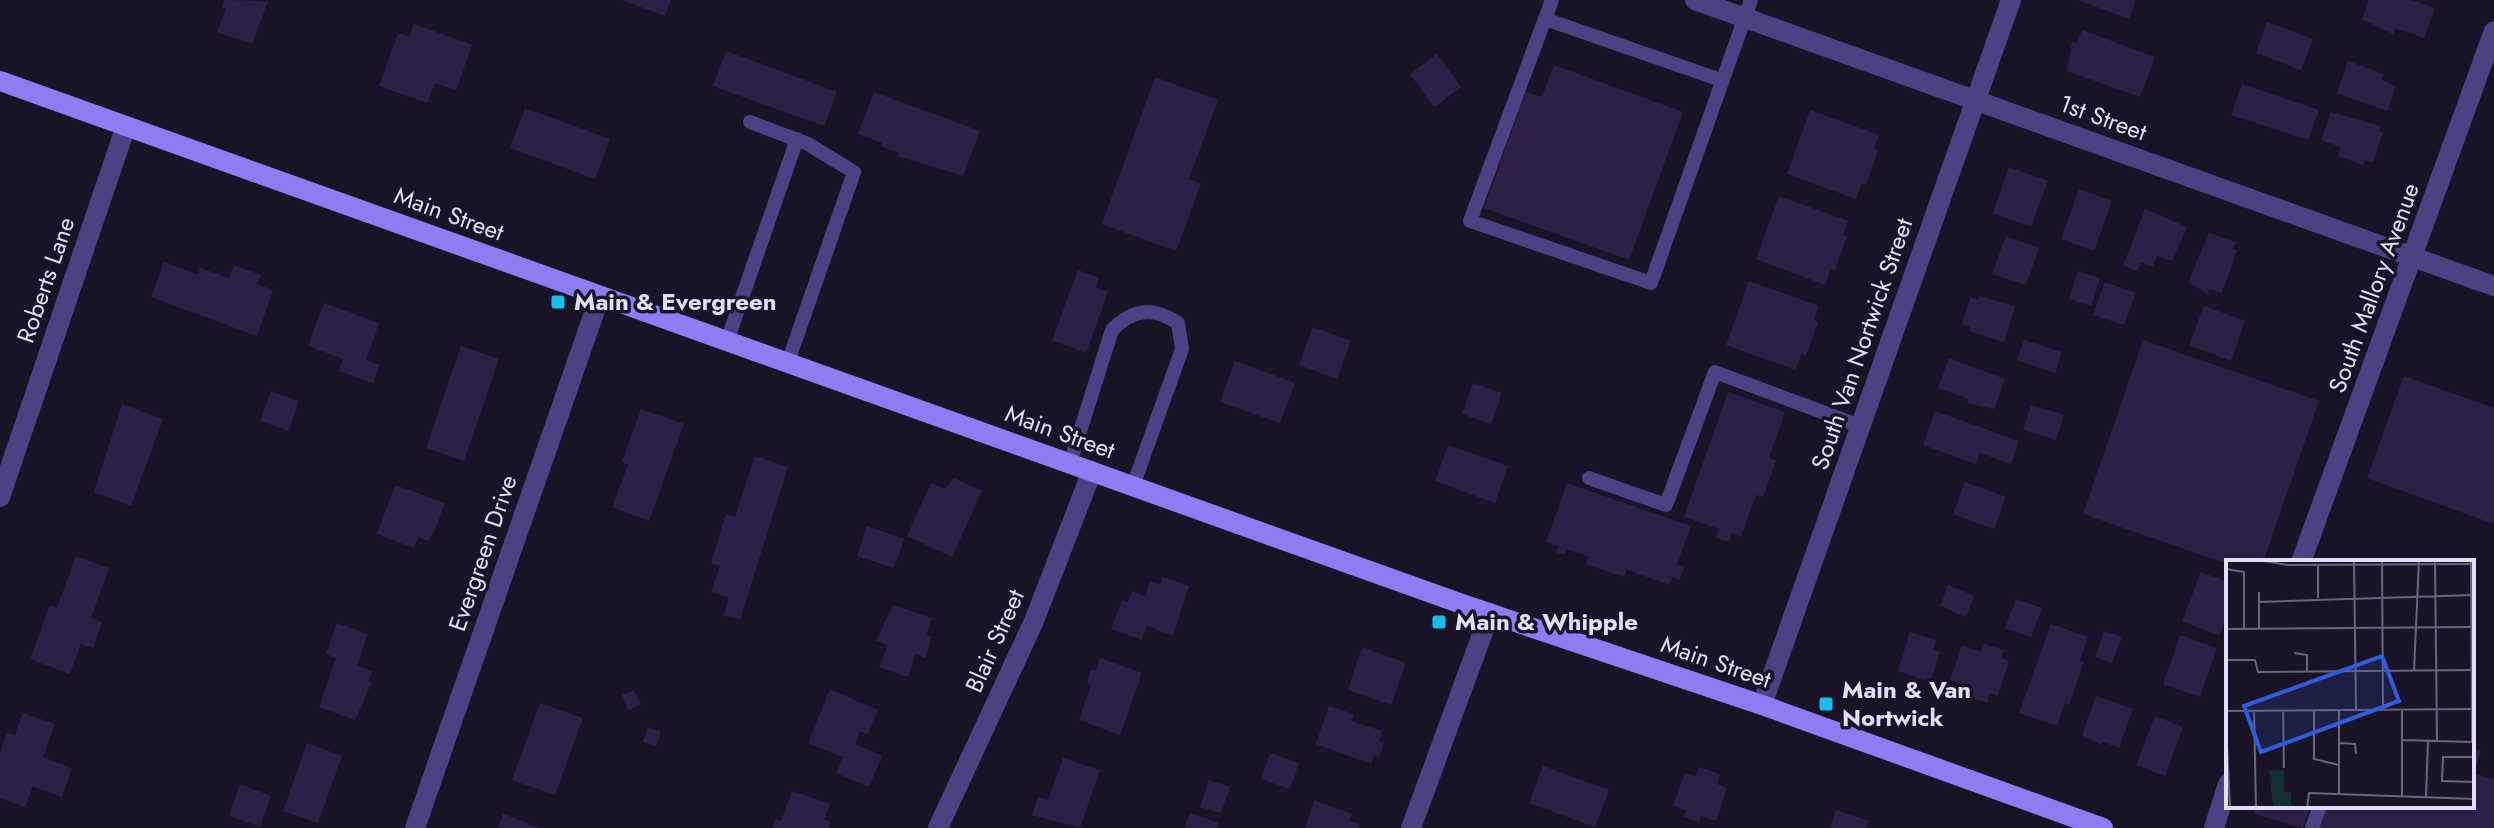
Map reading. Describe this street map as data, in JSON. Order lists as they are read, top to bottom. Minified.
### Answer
{"streets":{"main road":["Main Street"],"street":["1st Street","Roberts Lane","South Mallory Avenue","South Van Nortwick Street","Evergreen Drive","Blair Street"]},"crossings":[["1st Street","South Mallory Avenue"],["1st Street","South Van Nortwick Street"],["Main Street","Roberts Lane"],["Main Street","South Van Nortwick Street"],["Main Street","Evergreen Drive"],["Main Street","Blair Street"]],"places":{"transit":["Main & Evergreen","Main & Whipple","Main & Van Nortwick"]}}
